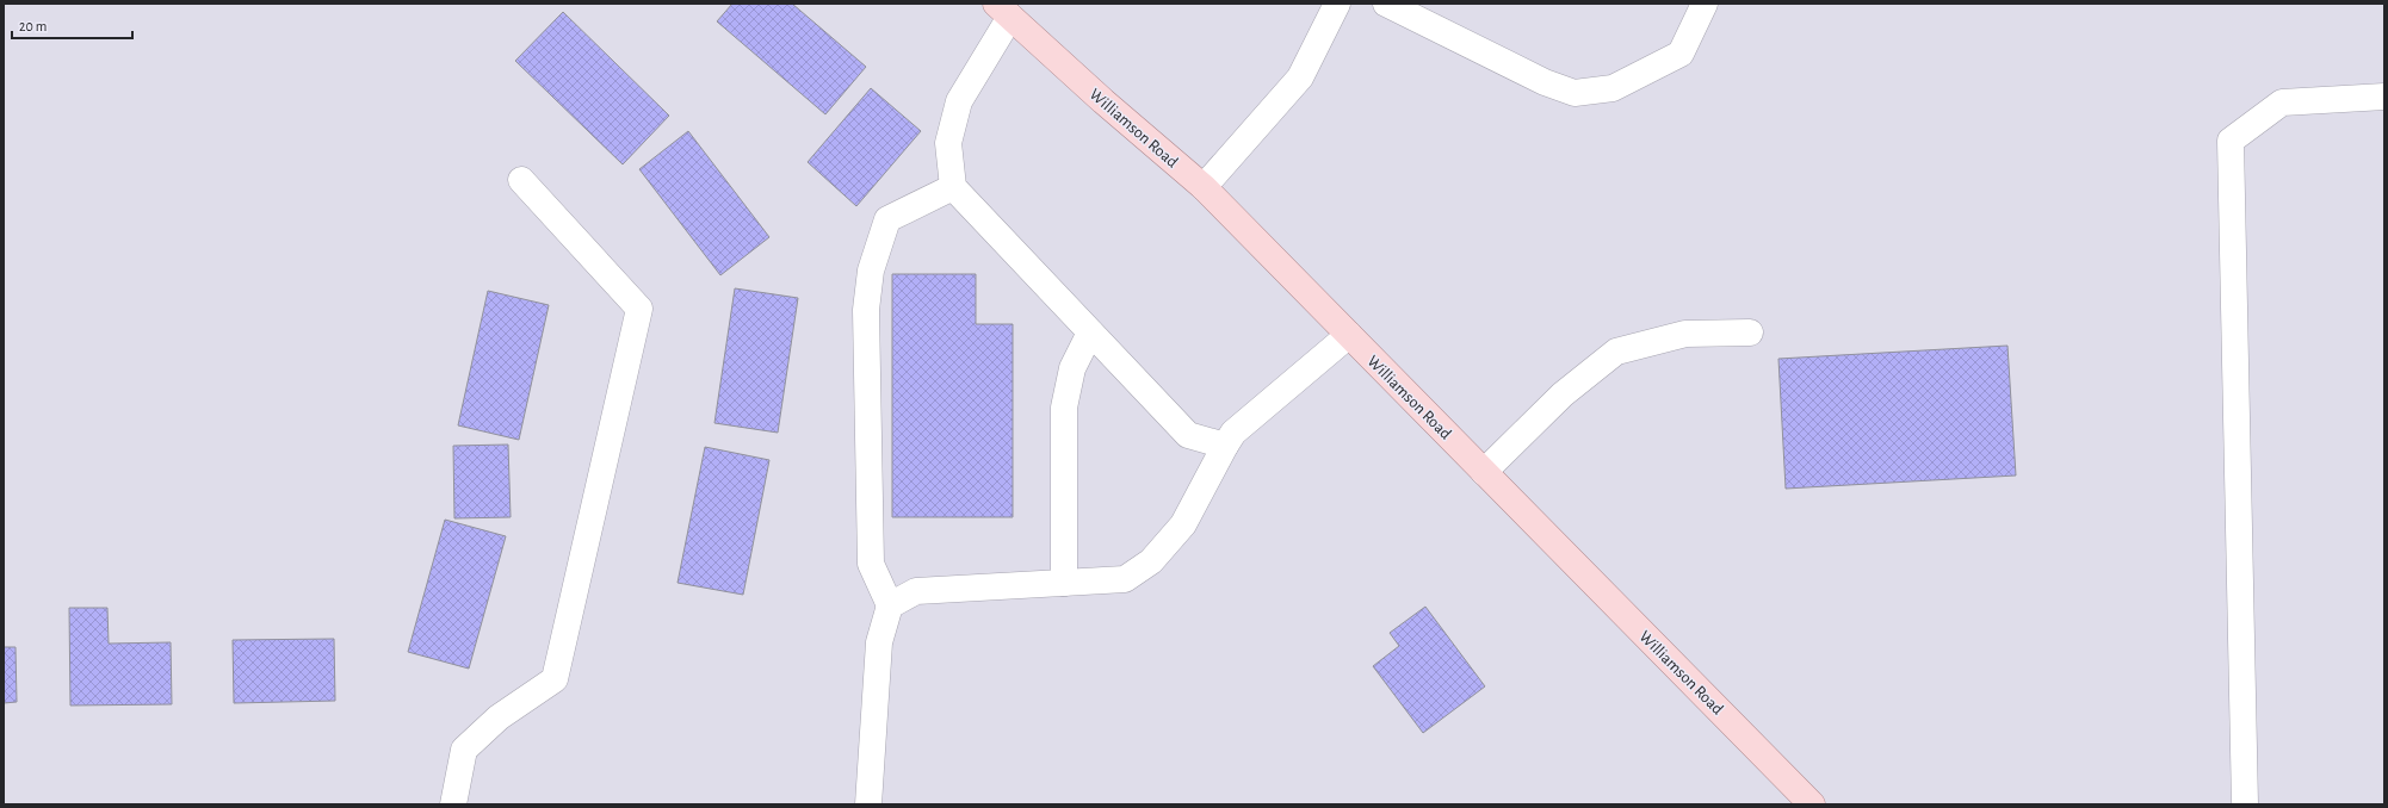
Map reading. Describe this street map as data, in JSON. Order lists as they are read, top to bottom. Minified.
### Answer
{"streets":{"main road":["Williamson Road"]},"scale_bar":"20 m"}
